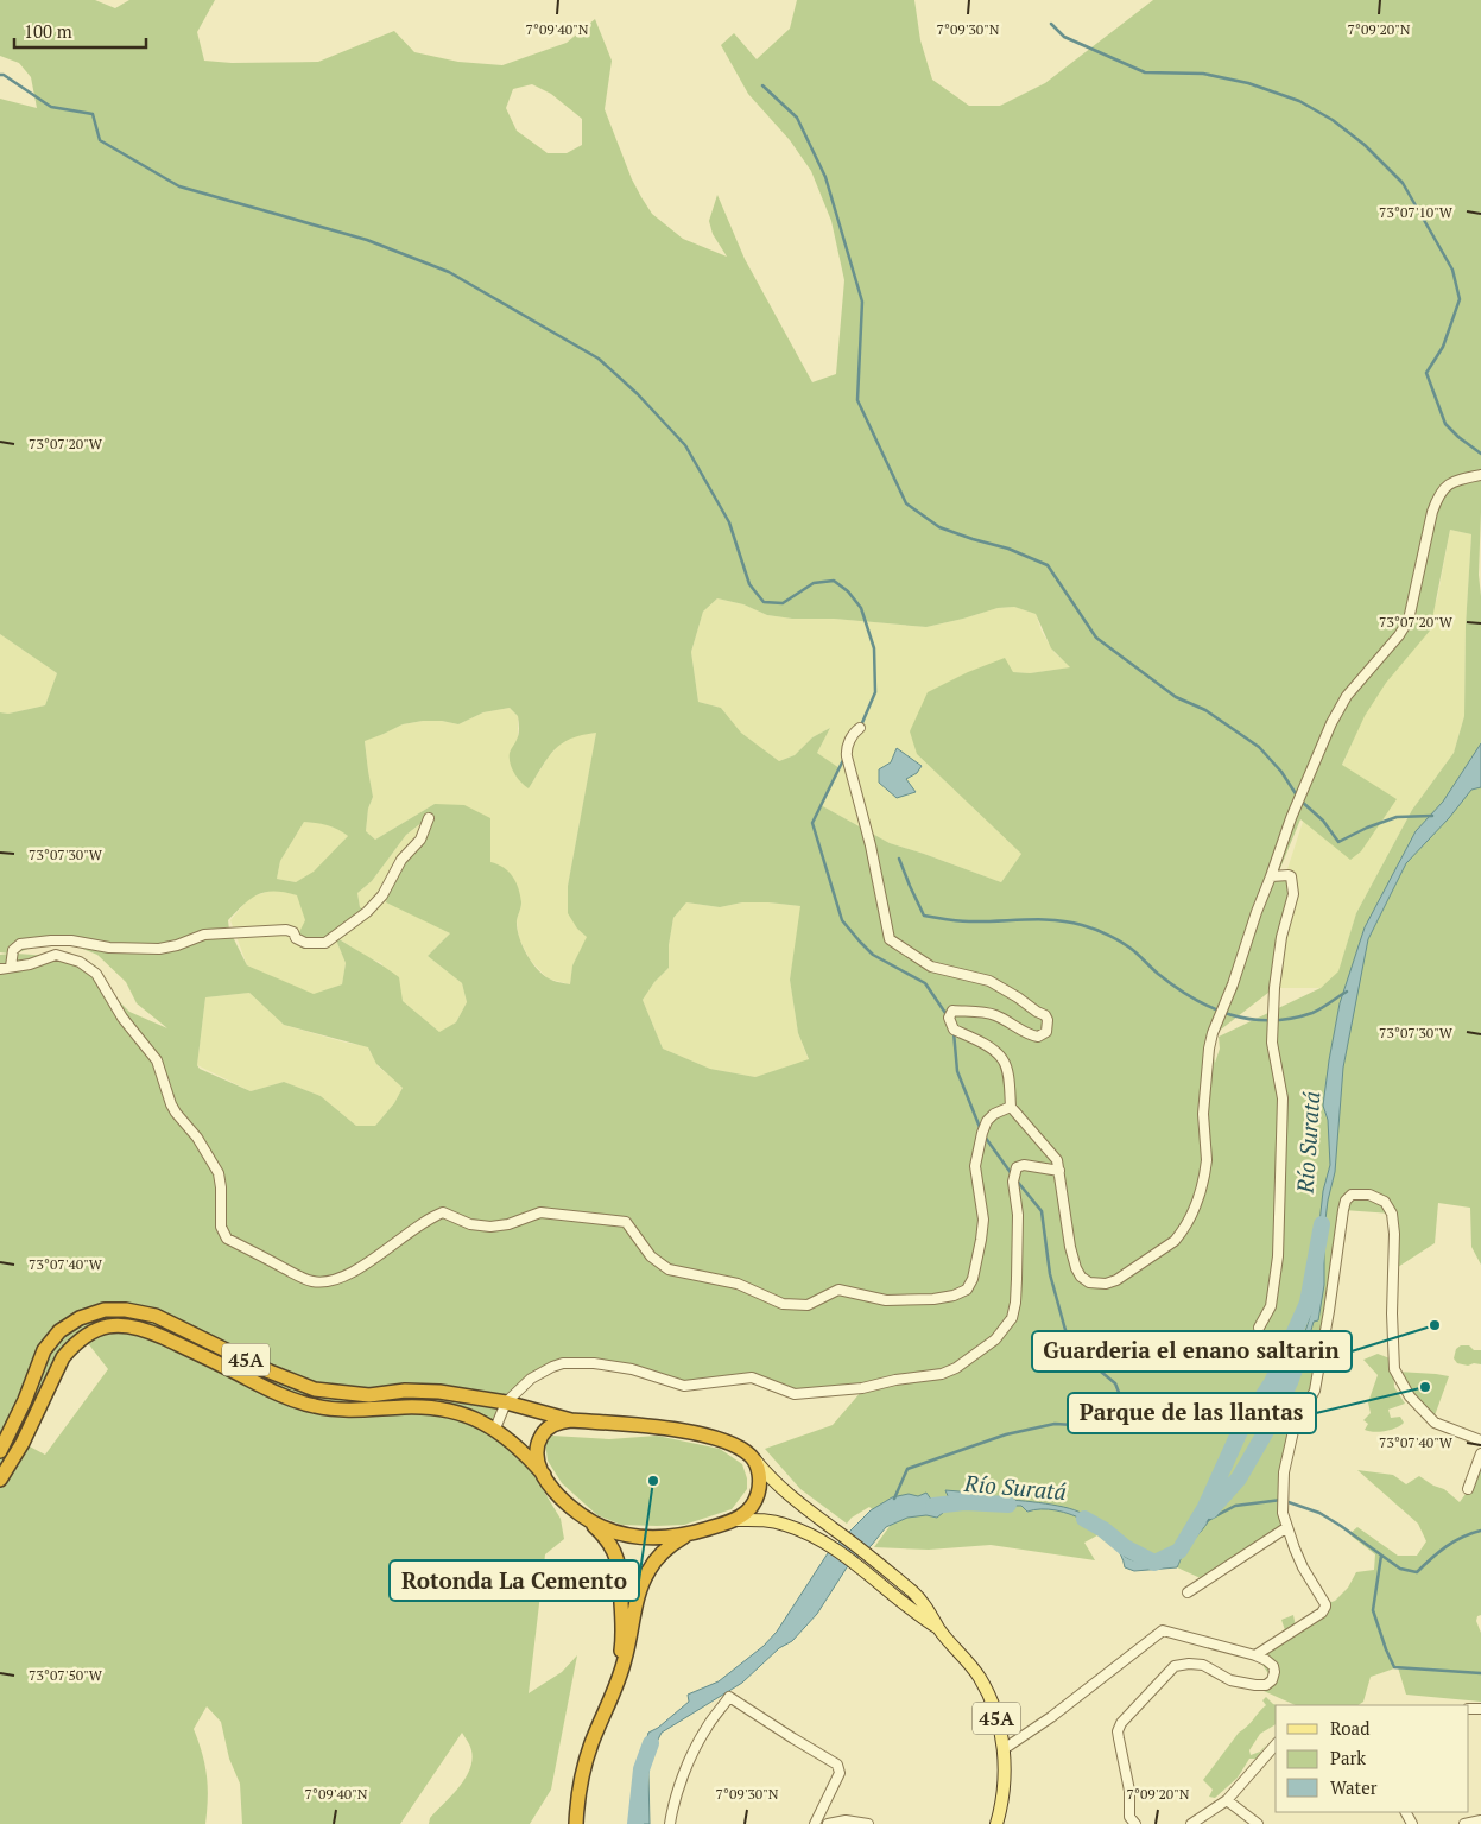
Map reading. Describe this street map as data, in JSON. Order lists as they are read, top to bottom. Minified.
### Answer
{"streets":{"highway":["45A"]},"water":["Río Suratá"],"places":["Guarderia el enano saltarin","Parque de las llantas","Rotonda La Cemento"],"legend":["Road","Park","Water"],"scale_bar":"100 m","coordinates":["7°09'40\"N","7°09'30\"N","7°09'20\"N","73°07'10\"W","73°07'20\"W","73°07'30\"W","73°07'40\"W","73°07'50\"W"]}
